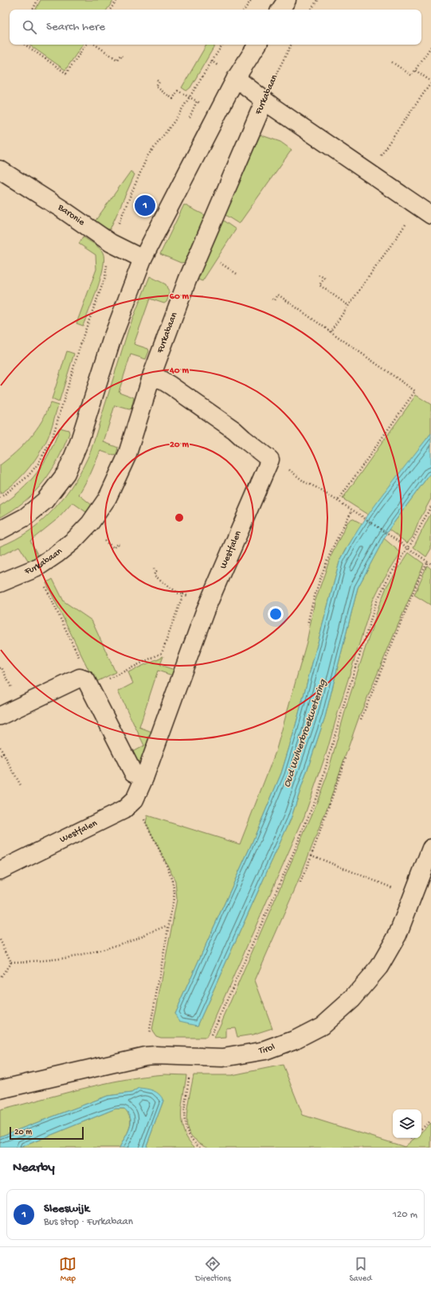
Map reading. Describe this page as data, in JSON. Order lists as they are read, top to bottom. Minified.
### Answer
{"streets":{"street":["Furkabaan","Baronie","Westfalen","Tirol"]},"water":["Oud Wulverbroekwetering"],"scale_bar":"20 m","page":{"search":"Search here","pins":"1","scale":"20 m","heading":"Nearby","list":[{"mark":"1","name":"Sleeswijk","note":"Bus stop · Furkabaan","value":"120 m"}],"nav":["Map","Directions","Saved"]},"rings":["60 m","40 m","20 m"]}
